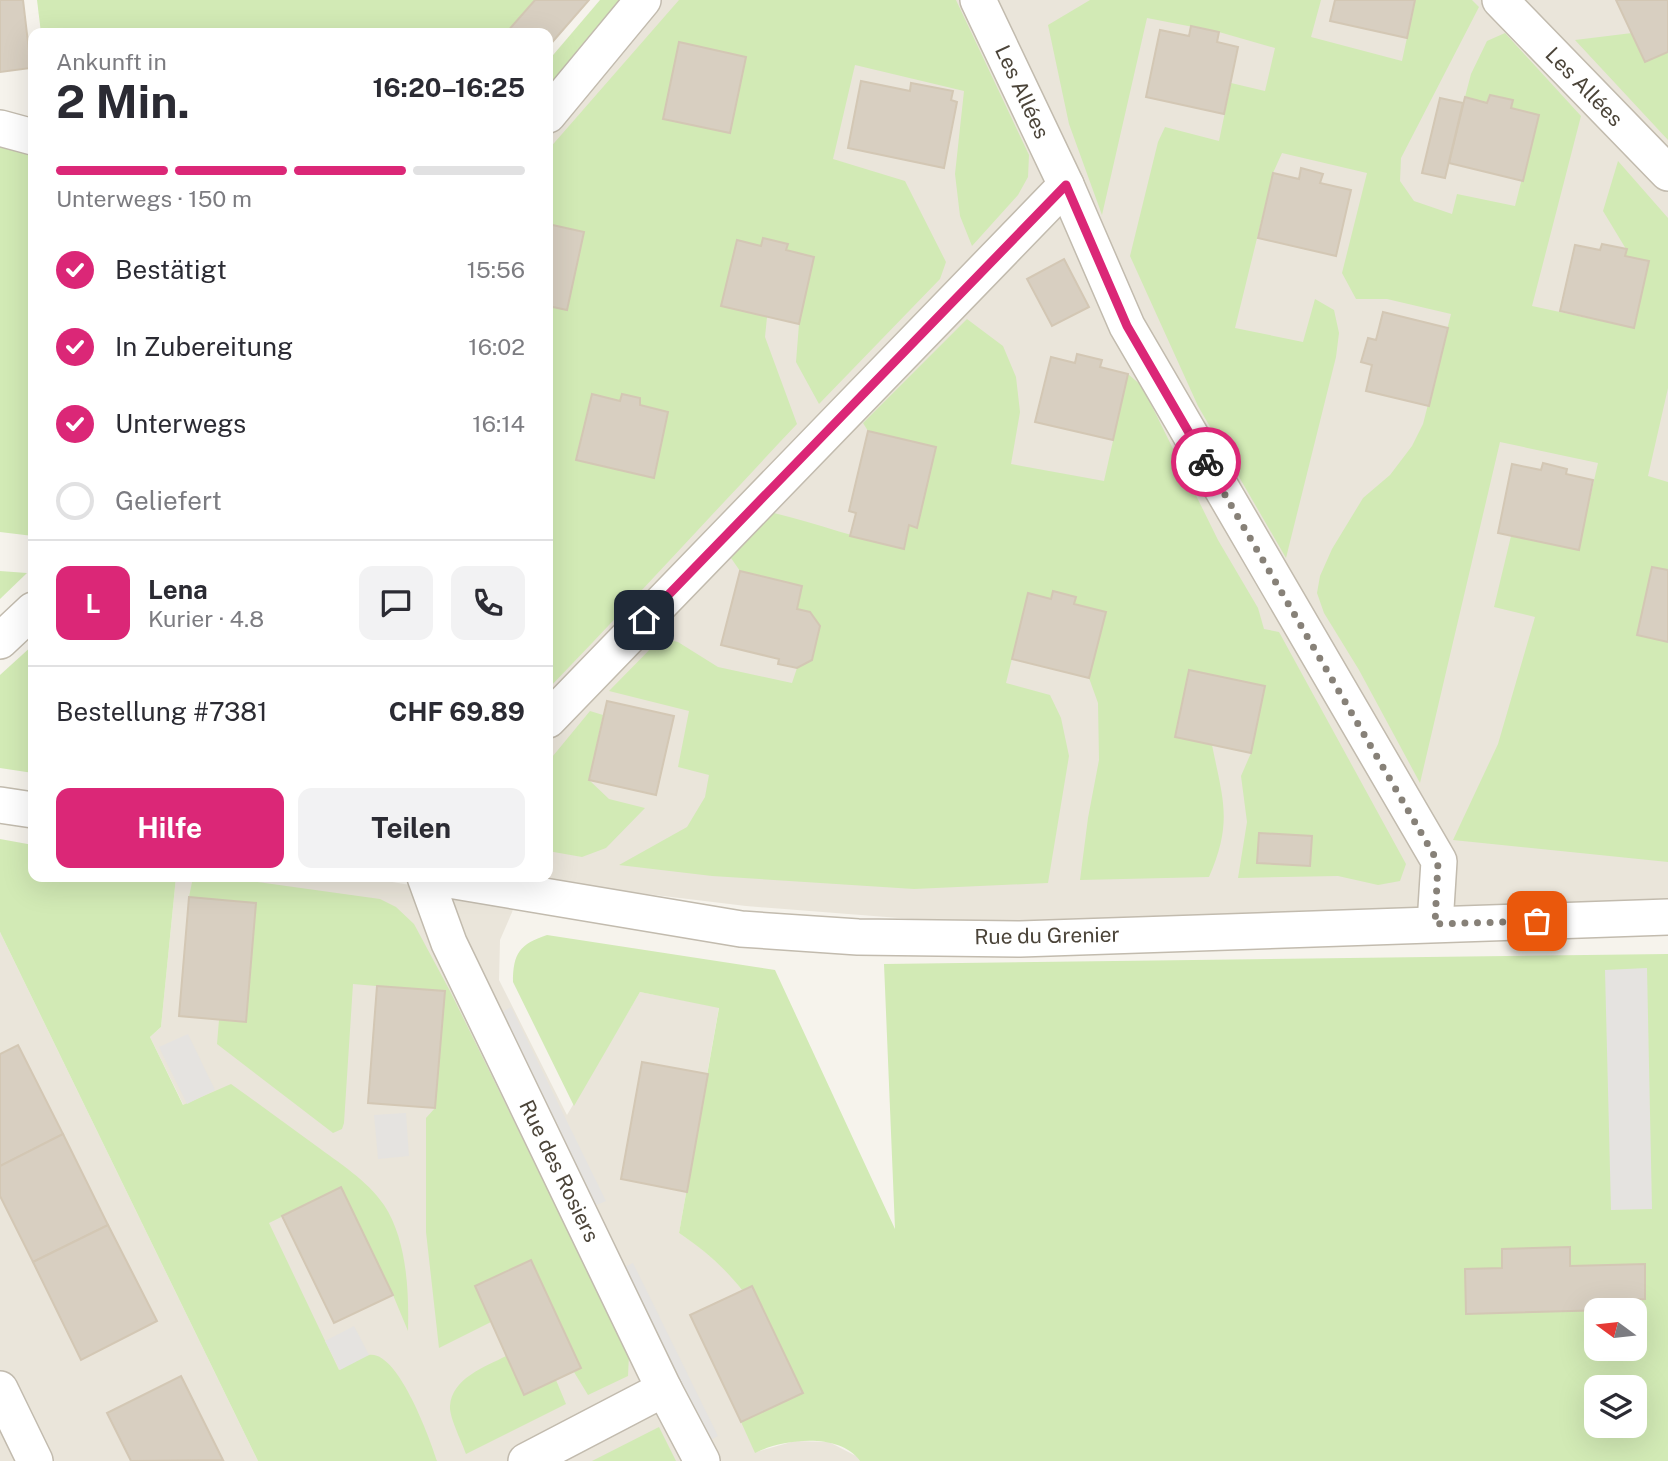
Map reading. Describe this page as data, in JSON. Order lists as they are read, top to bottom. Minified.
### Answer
{"streets":{"street":["Les Allées","Rue du Grenier","Rue des Rosiers"]},"crossings":[["Les Allées","Rue du Grenier"]],"north":"left","page":{"heading":["2 Min.","Ankunft in","16:20–16:25"],"panel":["Lena","Kurier · 4.8","Bestellung #7381","CHF 69.89"],"bar":"Unterwegs · 150 m","list":[["Bestätigt","15:56"],["In Zubereitung","16:02"],["Unterwegs","16:14"],"Geliefert"],"round":"L","buttons":["Hilfe","Teilen"]}}
